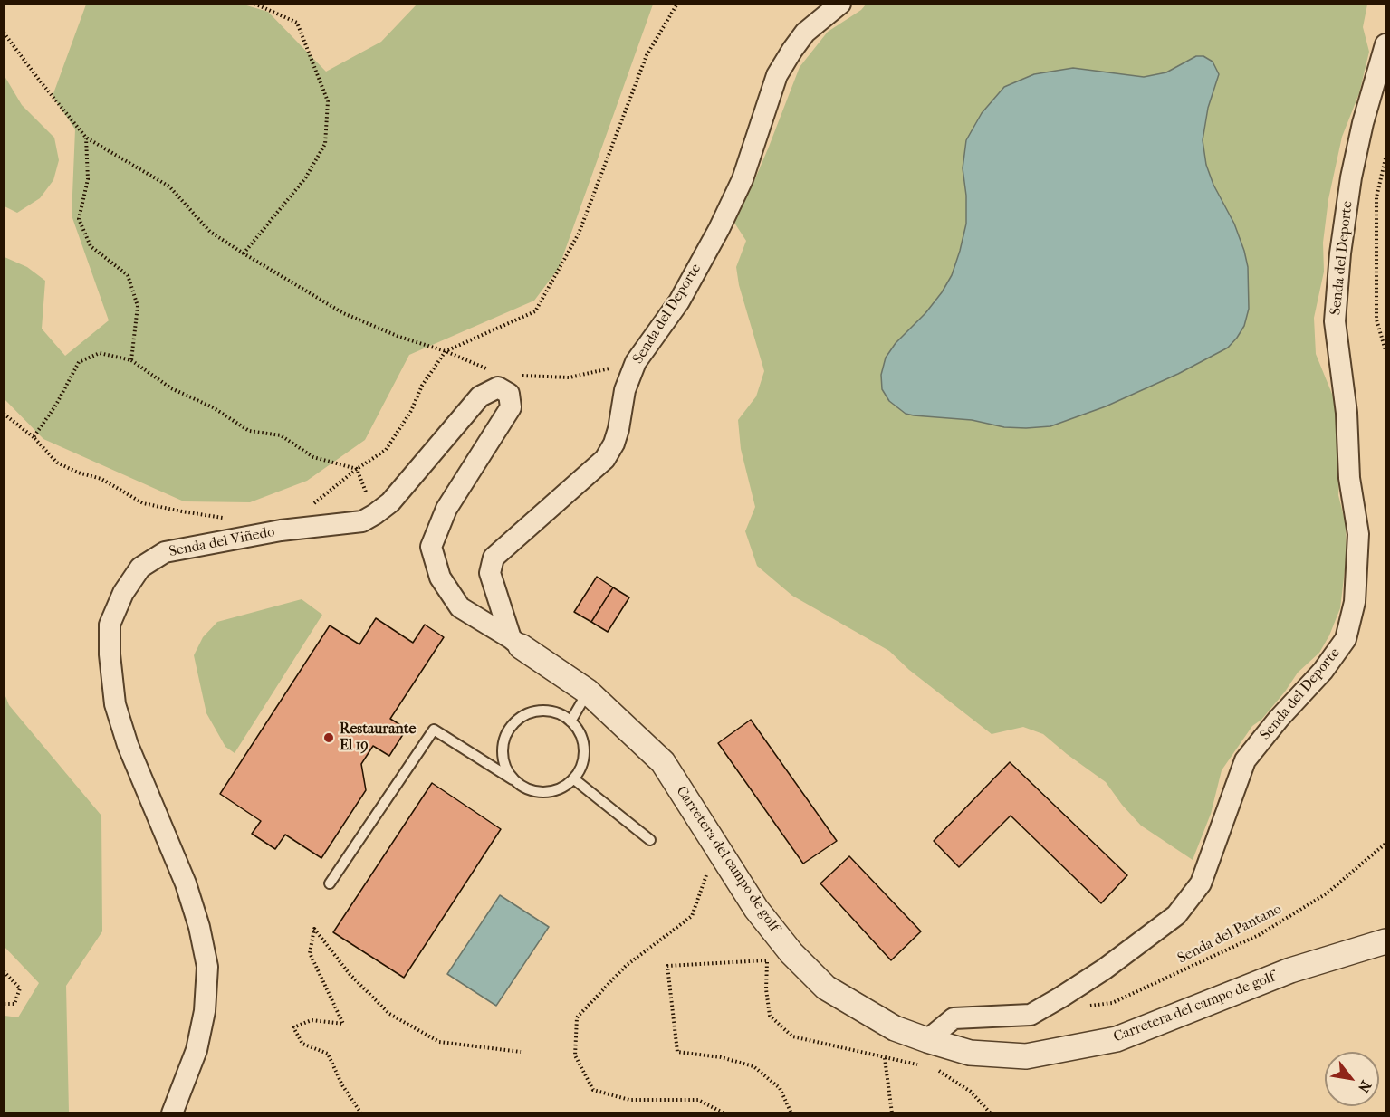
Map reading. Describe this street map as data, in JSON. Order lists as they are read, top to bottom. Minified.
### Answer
{"streets":{"street":["Senda del Deporte","Senda del Viñedo","Carretera del campo de golf"],"path":["Senda del Pantano"]},"crossings":[["Senda del Deporte","Carretera del campo de golf"],["Senda del Deporte","Senda del Pantano"]],"places":["Restaurante El 19"],"north":"bottom right"}
